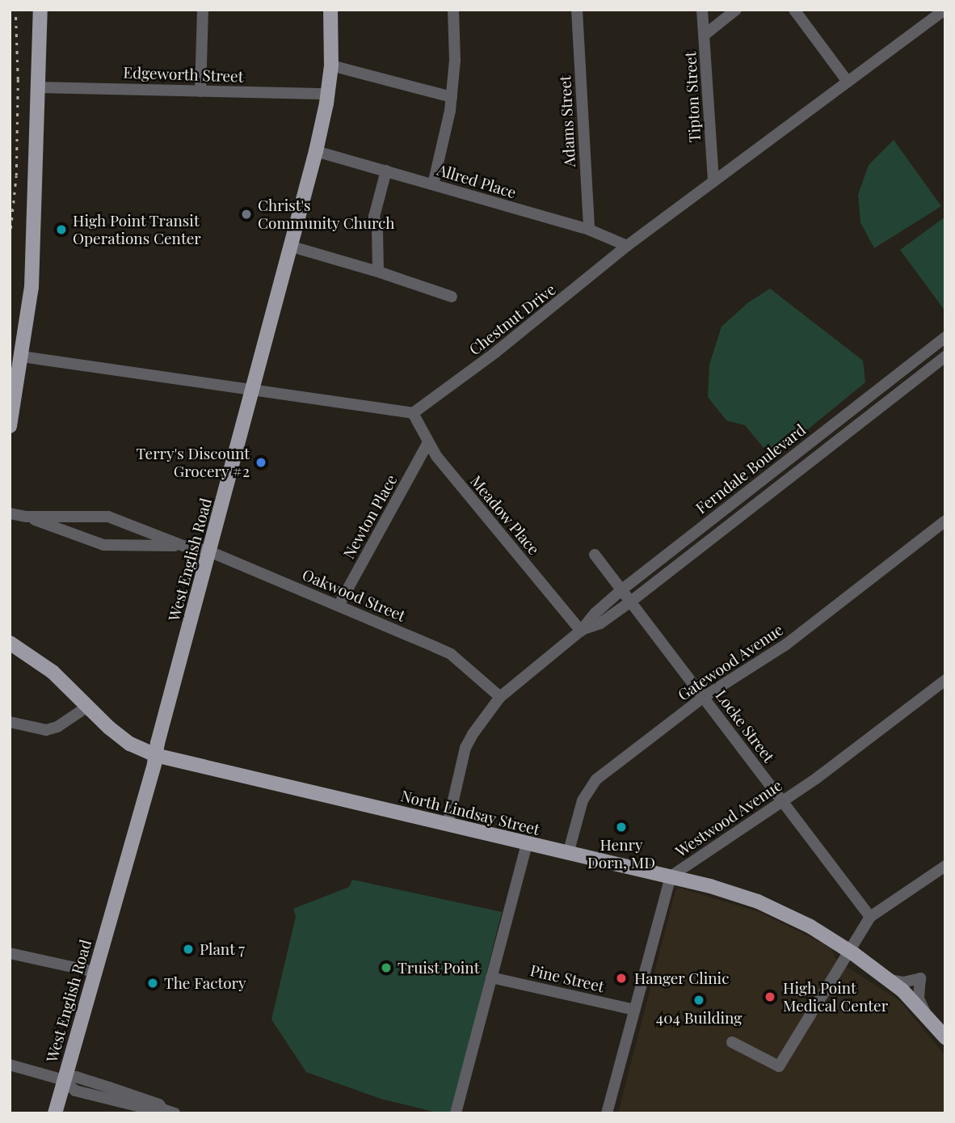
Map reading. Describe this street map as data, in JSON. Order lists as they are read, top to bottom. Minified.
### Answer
{"streets":{"main road":["West English Road","North Lindsay Street"],"street":["Edgeworth Street","Tipton Street","Adams Street","Allred Place","Chestnut Drive","Ferndale Boulevard","Meadow Place","Newton Place","Oakwood Street","Gatewood Avenue","Locke Street","Westwood Avenue","Pine Street"]},"crossings":[["Edgeworth Street","West English Road"],["Tipton Street","Chestnut Drive"],["Adams Street","Allred Place"],["Allred Place","Chestnut Drive"],["Allred Place","West English Road"],["Chestnut Drive","Meadow Place"],["Ferndale Boulevard","Meadow Place"],["Ferndale Boulevard","Oakwood Street"],["Ferndale Boulevard","Locke Street"],["Ferndale Boulevard","North Lindsay Street"],["Meadow Place","Newton Place"],["Newton Place","Oakwood Street"],["West English Road","Oakwood Street"],["West English Road","North Lindsay Street"],["Gatewood Avenue","Locke Street"],["Gatewood Avenue","North Lindsay Street"],["Locke Street","Westwood Avenue"],["North Lindsay Street","Westwood Avenue"],["Westwood Avenue","Pine Street"]],"places":["Christ's Community Church","High Point Transit Operations Center","Terry's Discount Grocery #2","Henry Dorn, MD","Plant 7","Truist Point","Hanger Clinic","The Factory","High Point Medical Center","404 Building"]}
